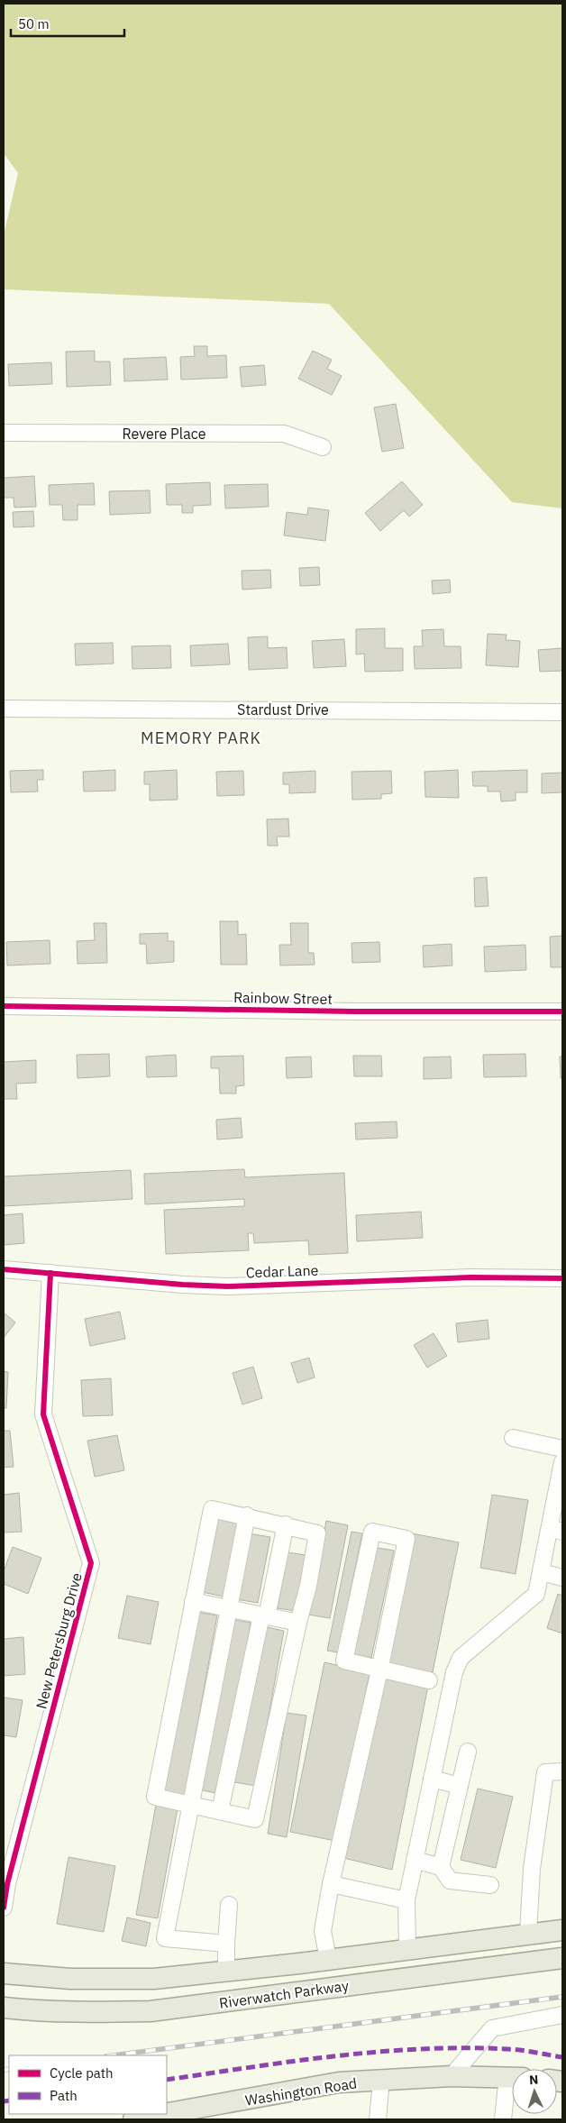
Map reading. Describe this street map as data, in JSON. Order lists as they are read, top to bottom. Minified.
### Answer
{"streets":{"main road":["Riverwatch Parkway","Washington Road"],"street":["Revere Place","Stardust Drive","Rainbow Street","Cedar Lane","New Petersburg Drive"]},"crossings":[["Cedar Lane","New Petersburg Drive"]],"districts":["MEMORY PARK"],"legend":["Cycle path","Path"],"scale_bar":"50 m","north":"top"}
